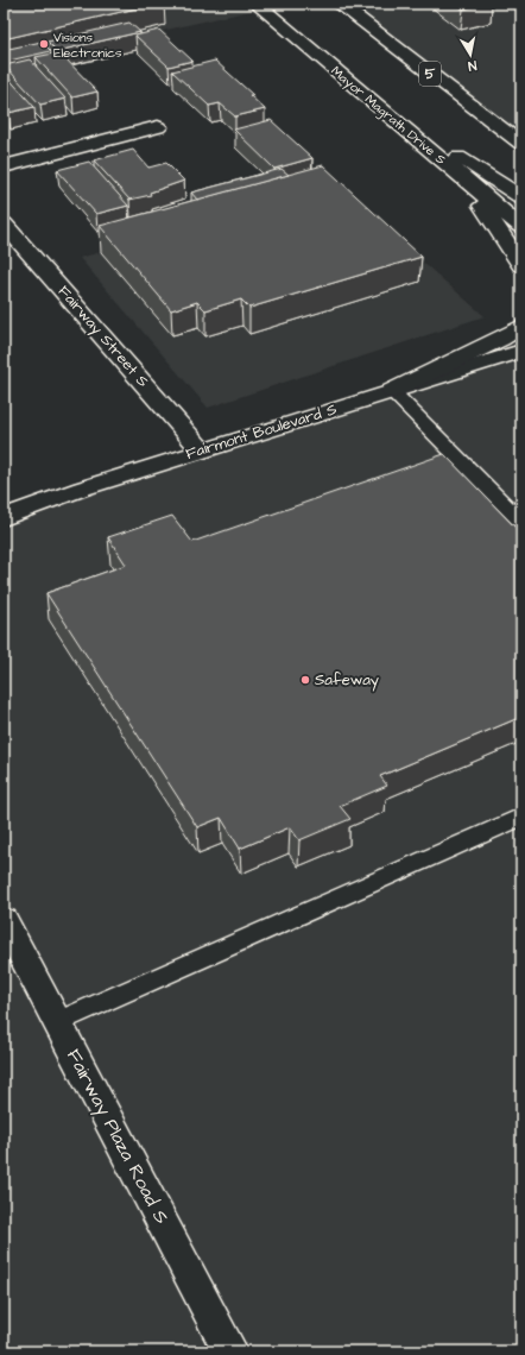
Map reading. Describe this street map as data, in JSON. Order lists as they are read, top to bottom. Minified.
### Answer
{"streets":{"main road":["5","Mayor Magrath Drive S","Fairway Street S","Fairmont Boulevard S","Fairway Plaza Road S"]},"crossings":[["Fairway Street S","Fairmont Boulevard S"]],"places":["Visions Electronics","Safeway"],"north":"bottom"}
